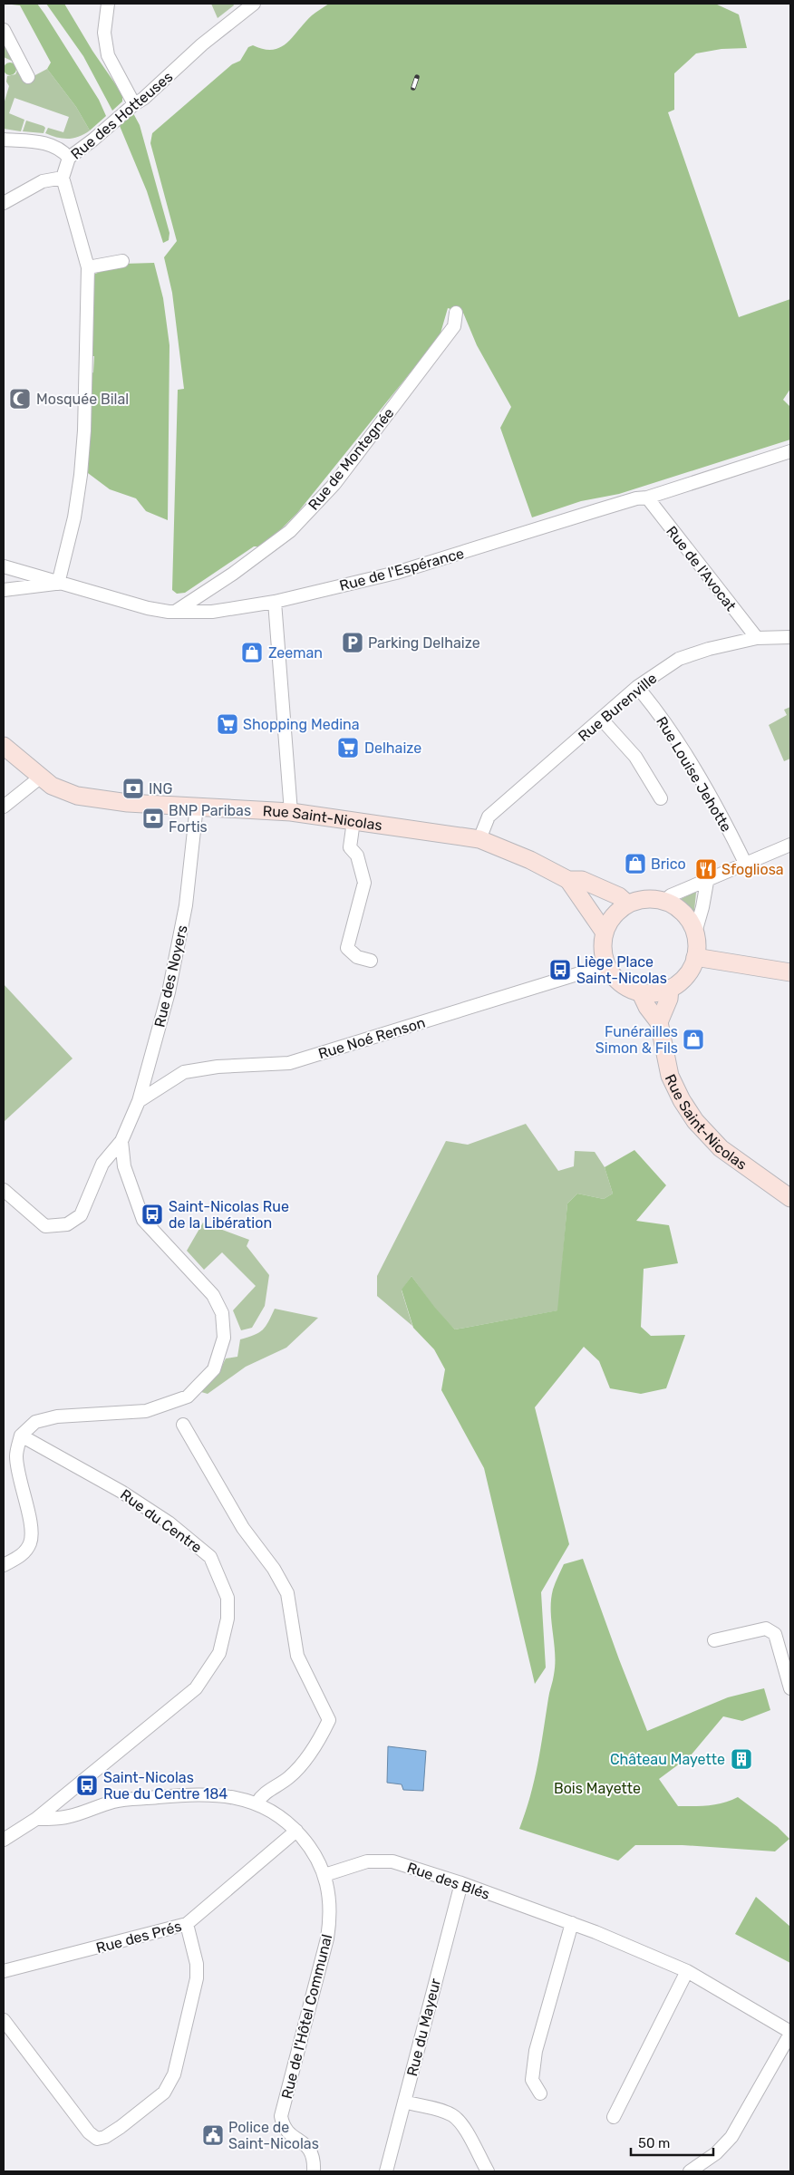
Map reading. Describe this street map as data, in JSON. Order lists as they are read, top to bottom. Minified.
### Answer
{"streets":{"street":["Rue des Hotteuses","Rue de Montegnée","Rue de l'Avocat","Rue de l'Espérance","Rue Burenville","Rue Louise Jehotte","Rue Saint-Nicolas","Rue des Noyers","Rue Noé Renson","Rue du Centre","Rue des Blés","Rue des Prés","Rue de l'Hôtel Communal","Rue du Mayeur"]},"crossings":[["Rue des Hotteuses","Rue de l'Espérance"],["Rue de Montegnée","Rue de l'Espérance"],["Rue de l'Avocat","Rue de l'Espérance"],["Rue de l'Avocat","Rue Burenville"],["Rue Burenville","Rue Louise Jehotte"],["Rue Burenville","Rue Saint-Nicolas"],["Rue Saint-Nicolas","Rue des Noyers"],["Rue Saint-Nicolas","Rue Noé Renson"],["Rue des Noyers","Rue Noé Renson"],["Rue du Centre","Rue de l'Hôtel Communal"],["Rue des Blés","Rue de l'Hôtel Communal"],["Rue des Blés","Rue du Mayeur"],["Rue des Prés","Rue de l'Hôtel Communal"]],"parks":["Bois Mayette"],"places":{"mosque":["Mosquée Bilal"],"parking":["Parking Delhaize"],"shop":["Zeeman","Brico","Funérailles Simon & Fils"],"supermarket":["Shopping Medina","Delhaize"],"bank":["ING","BNP Paribas Fortis"],"restaurant":["Sfogliosa"],"bus stop":["Liège Place Saint-Nicolas","Saint-Nicolas Rue de la Libération","Saint-Nicolas Rue du Centre 184"],"building":["Château Mayette"],"public building":["Police de Saint-Nicolas"]},"scale_bar":"50 m"}
